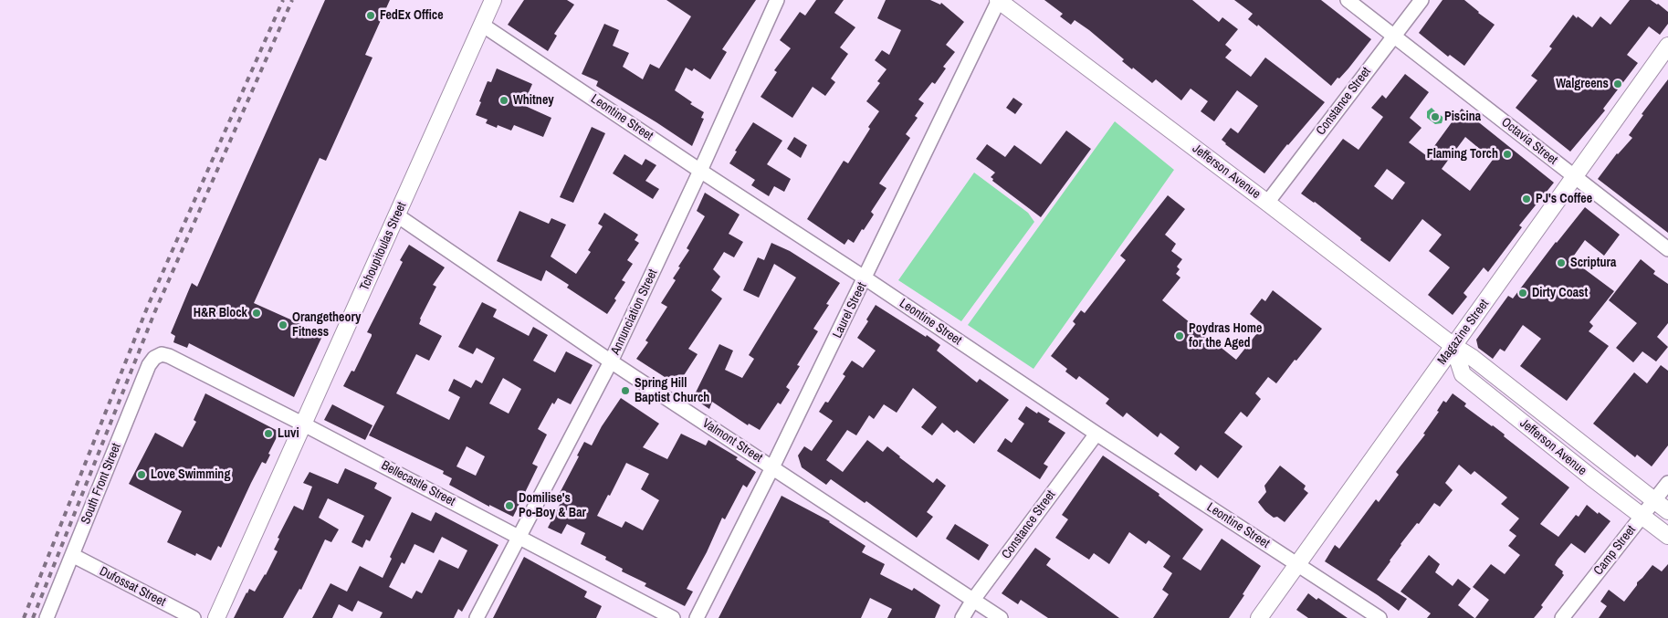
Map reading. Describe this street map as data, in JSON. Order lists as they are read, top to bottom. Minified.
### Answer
{"streets":{"street":["Constance Street","Leontine Street","Octavia Street","Jefferson Avenue","Tchoupitoulas Street","Laurel Street","Annunciation Street","Magazine Street","Valmont Street","South Front Street","Bellecastle Street","Camp Street","Dufossat Street"]},"crossings":[["Constance Street","Leontine Street"],["Constance Street","Octavia Street"],["Constance Street","Jefferson Avenue"],["Constance Street","Valmont Street"],["Leontine Street","Tchoupitoulas Street"],["Leontine Street","Laurel Street"],["Leontine Street","Annunciation Street"],["Leontine Street","Magazine Street"],["Octavia Street","Magazine Street"],["Jefferson Avenue","Laurel Street"],["Jefferson Avenue","Magazine Street"],["Jefferson Avenue","Camp Street"],["Tchoupitoulas Street","Valmont Street"],["Tchoupitoulas Street","Bellecastle Street"],["Laurel Street","Valmont Street"],["Annunciation Street","Valmont Street"],["Annunciation Street","Bellecastle Street"],["South Front Street","Bellecastle Street"],["South Front Street","Dufossat Street"]],"places":["FedEx Office","Walgreens","Whitney","Piscina","Flaming Torch","PJ's Coffee","Scriptura","Dirty Coast","H&R Block","Orangetheory Fitness","Poydras Home for the Aged","Spring Hill Baptist Church","Luvi","Love Swimming","Domilise's Po-Boy & Bar"]}
